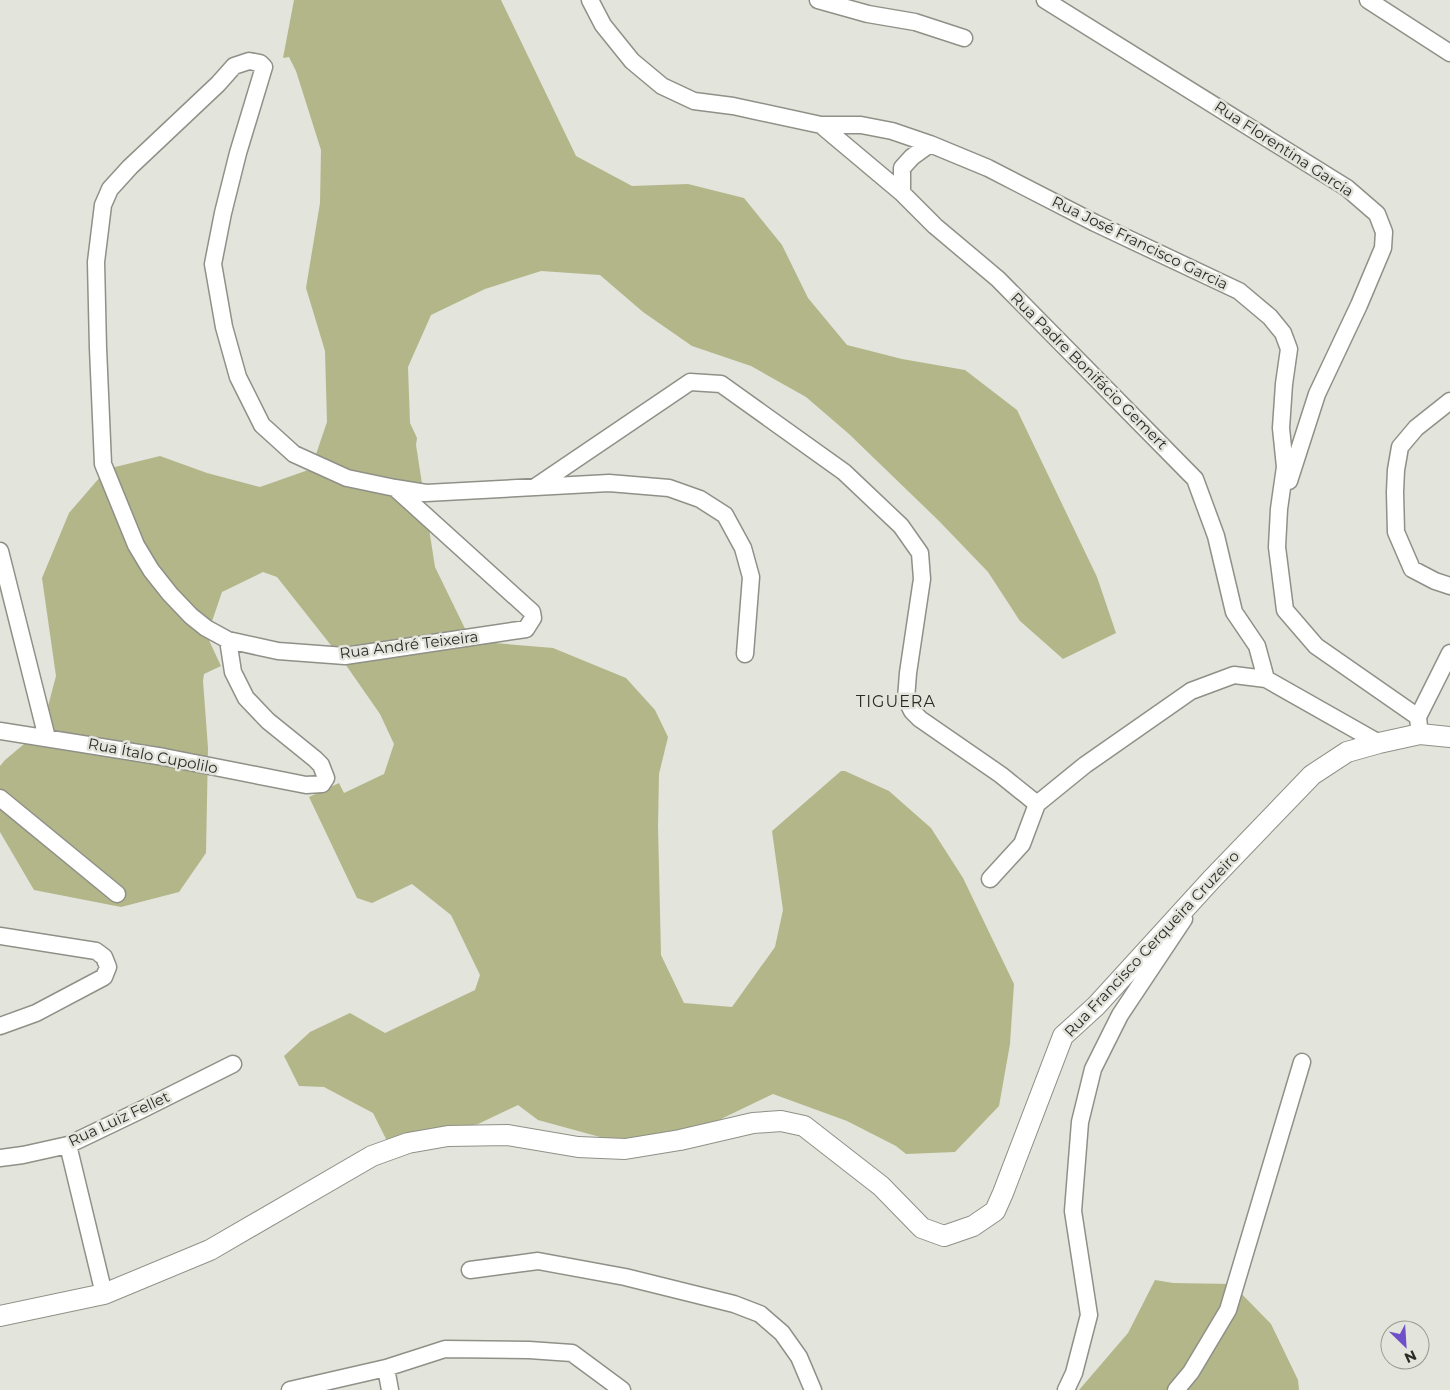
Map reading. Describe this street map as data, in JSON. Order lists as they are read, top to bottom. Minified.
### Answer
{"streets":{"main road":["Rua Francisco Cerqueira Cruzeiro"],"street":["Rua Florentina Garcia","Rua José Francisco Garcia","Rua Padre Bonifácio Gemert","Rua André Teixeira","Rua Ítalo Cupolilo","Rua Luiz Fellet"]},"crossings":[["Rua Florentina Garcia","Rua José Francisco Garcia"],["Rua José Francisco Garcia","Rua Padre Bonifácio Gemert"],["Rua José Francisco Garcia","Rua Francisco Cerqueira Cruzeiro"],["Rua André Teixeira","Rua Ítalo Cupolilo"]],"districts":["TIGUERA"],"north":"bottom right"}
